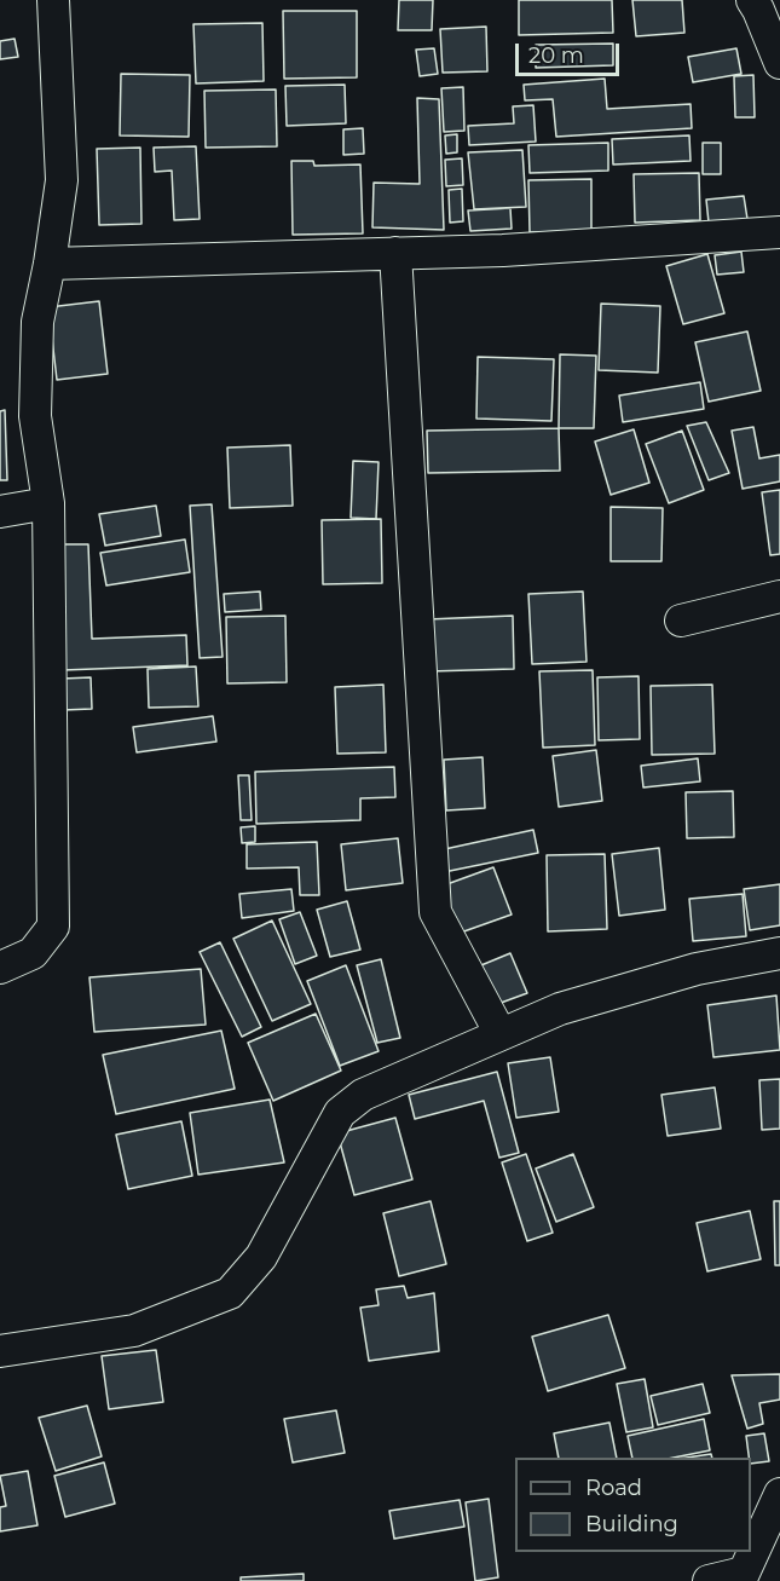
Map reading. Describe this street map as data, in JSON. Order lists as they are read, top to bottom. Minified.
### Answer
{"legend":["Road","Building"],"scale_bar":"20 m"}
